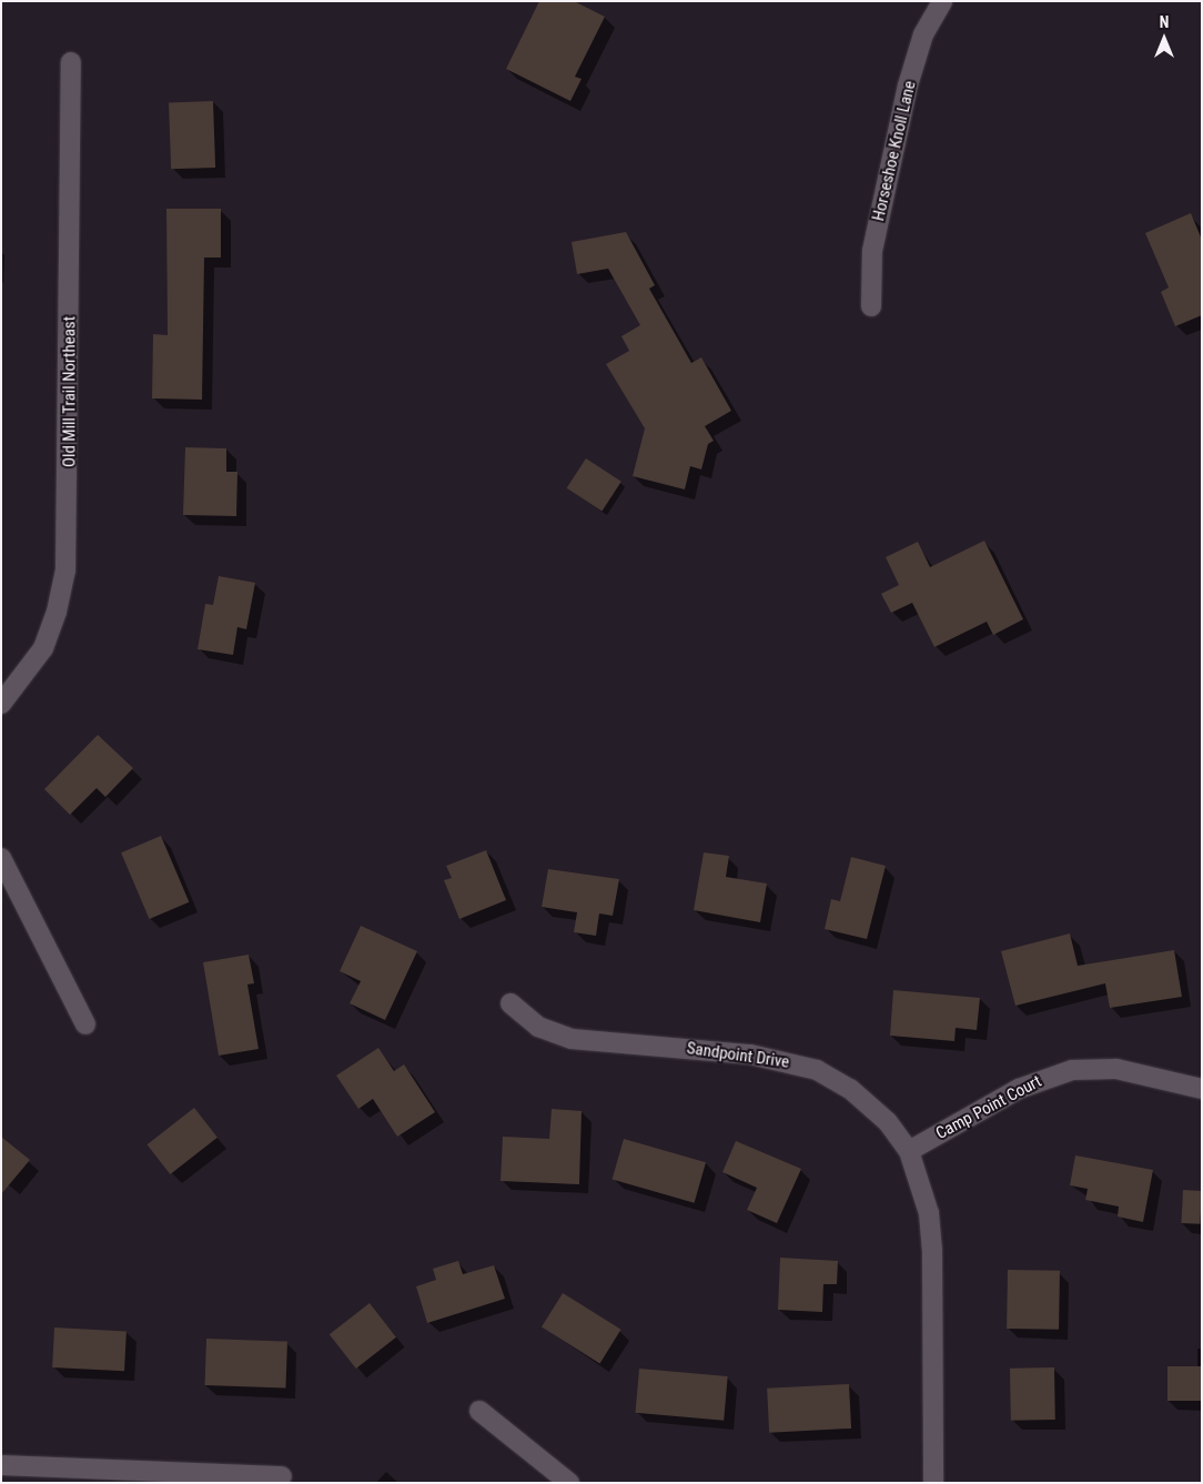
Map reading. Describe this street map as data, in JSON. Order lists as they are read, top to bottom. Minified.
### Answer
{"streets":{"street":["Horseshoe Knoll Lane","Old Mill Trail Northeast","Sandpoint Drive","Camp Point Court"]},"crossings":[["Sandpoint Drive","Camp Point Court"]],"north":"top"}
